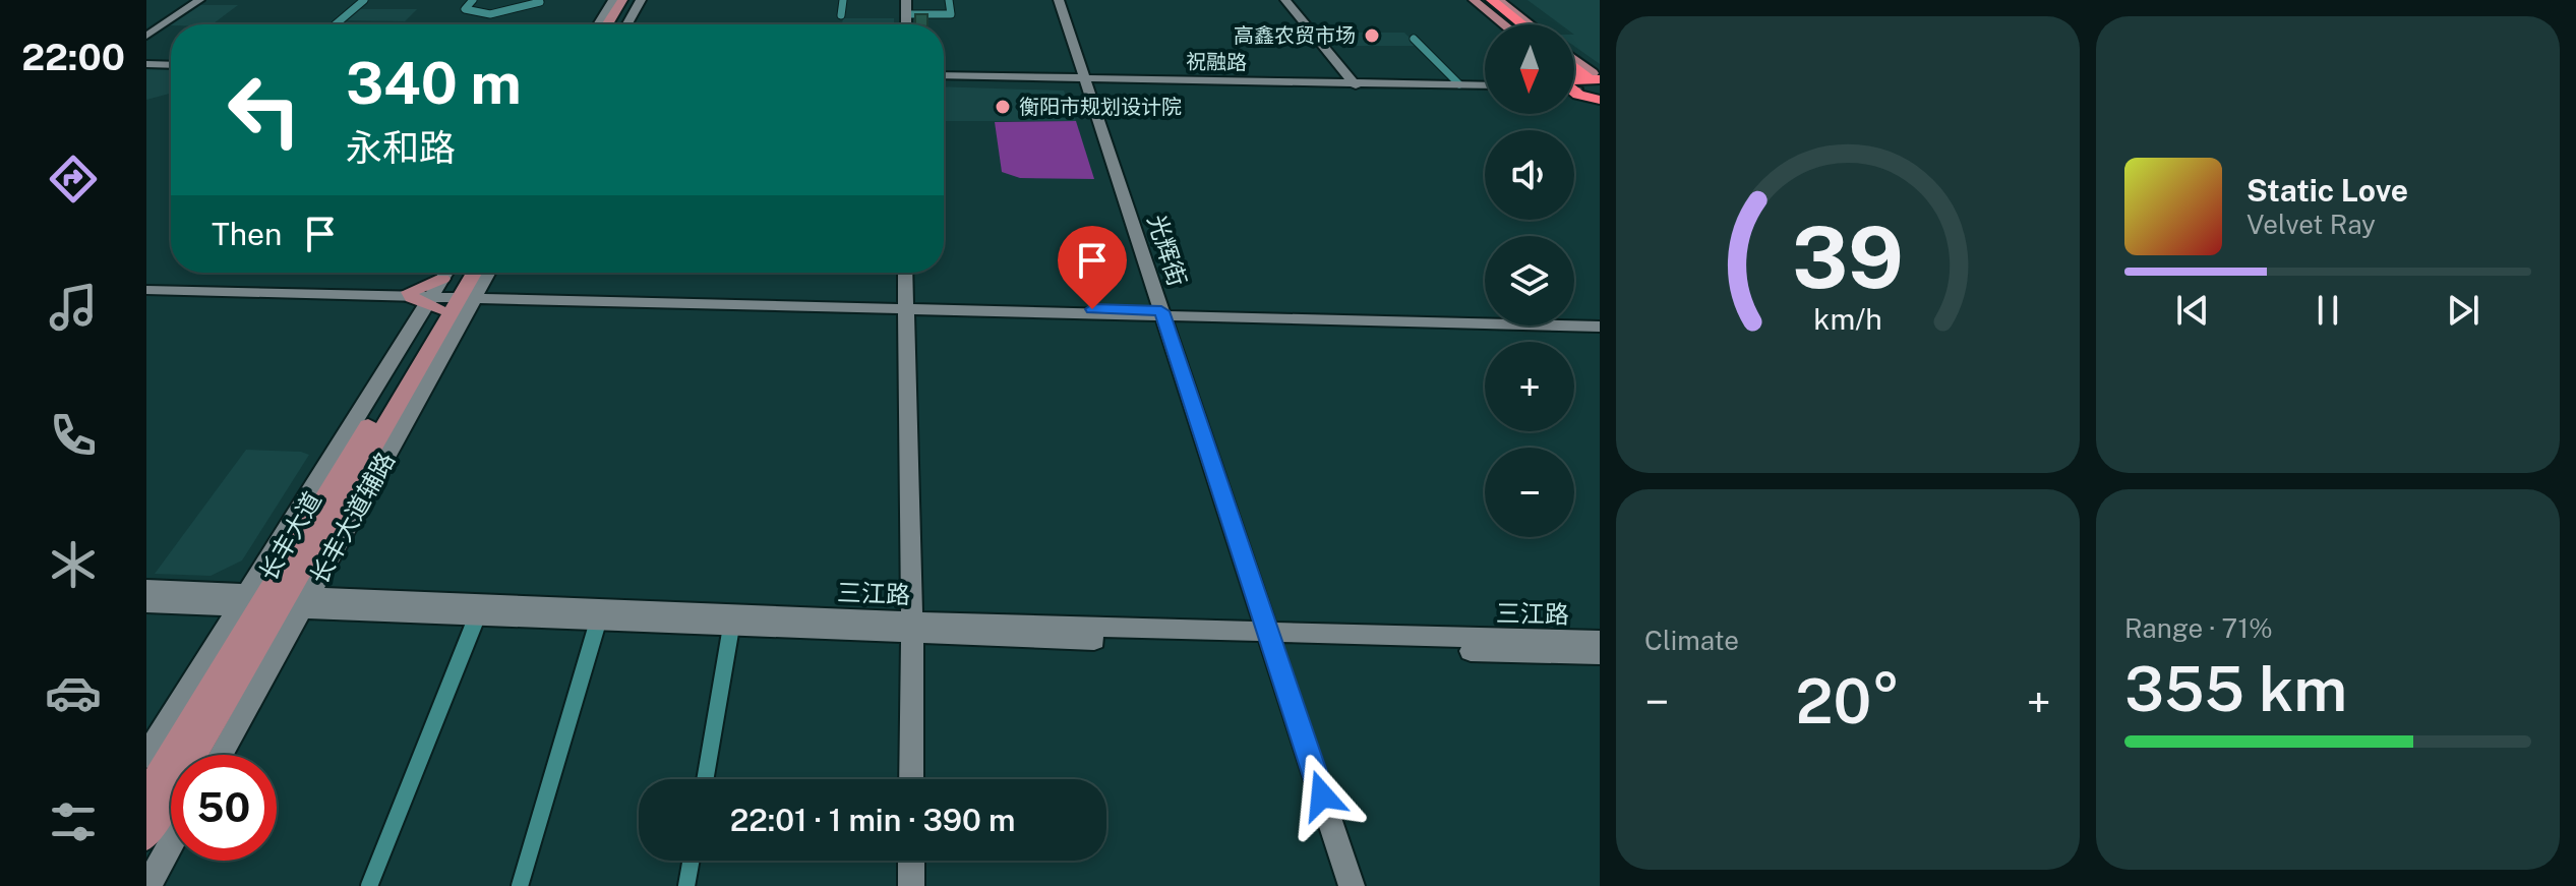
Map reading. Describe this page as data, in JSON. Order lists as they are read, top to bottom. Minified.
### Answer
{"streets":{"main road":["祝融路","光辉街","长丰大道辅路","长丰大道","三江路"]},"crossings":[["祝融路","光辉街"],["光辉街","三江路"],["长丰大道辅路","长丰大道"],["长丰大道辅路","三江路"],["长丰大道","三江路"]],"places":["高鑫农贸市场","衡阳市规划设计院"],"north":"bottom","page":{"tabs":"22:00","map_buttons":["+","−"],"turn":["340 m","永和路"],"song":["Static Love","Velvet Ray"],"then":"Then","tile":["Climate",["Range · 71%","355 km"]],"heat":["−","20°","+"],"limit":"50","trip":"22:01 · 1 min · 390 m","gauge":["39","km/h"]}}
